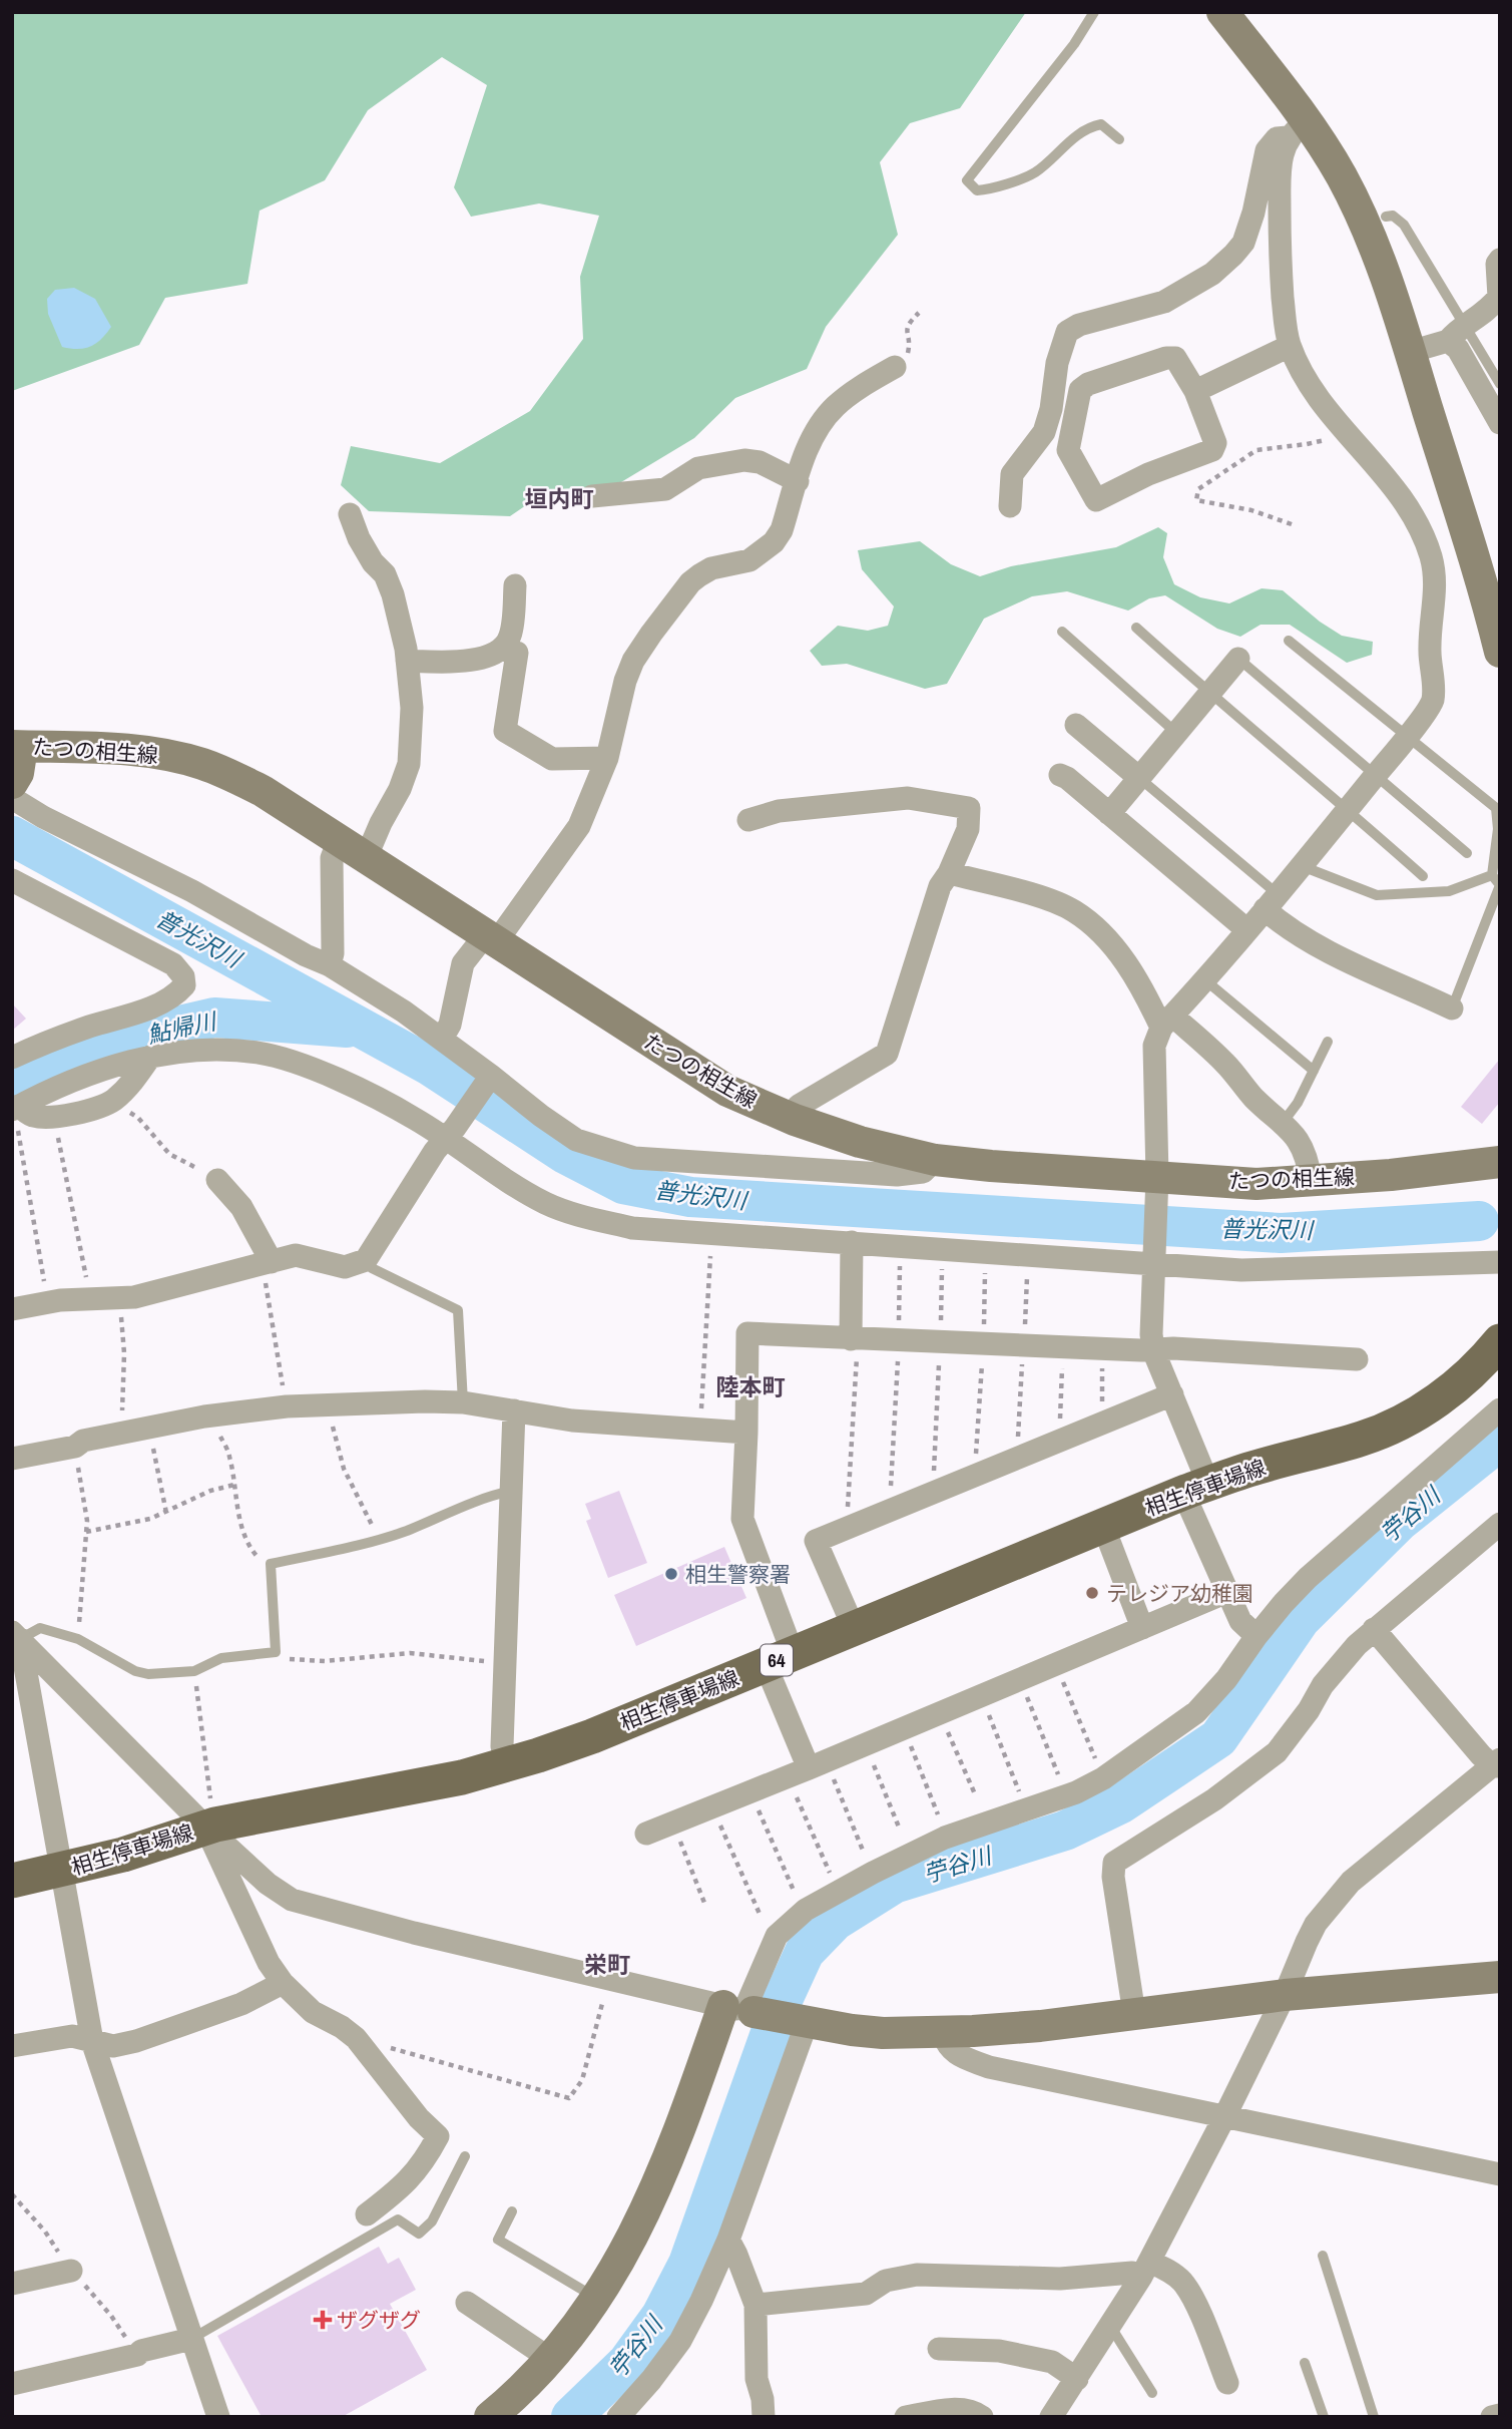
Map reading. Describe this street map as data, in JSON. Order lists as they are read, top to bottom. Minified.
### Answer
{"streets":{"main road":["相生停車場線","64"],"street":["たつの相生線"]},"districts":["垣内町","陸本町","栄町"],"water":["普光沢川","鮎帰川","苧谷川"],"places":{"other":["相生警察署","テレジア幼稚園"],"health":["ザグザグ"]}}
